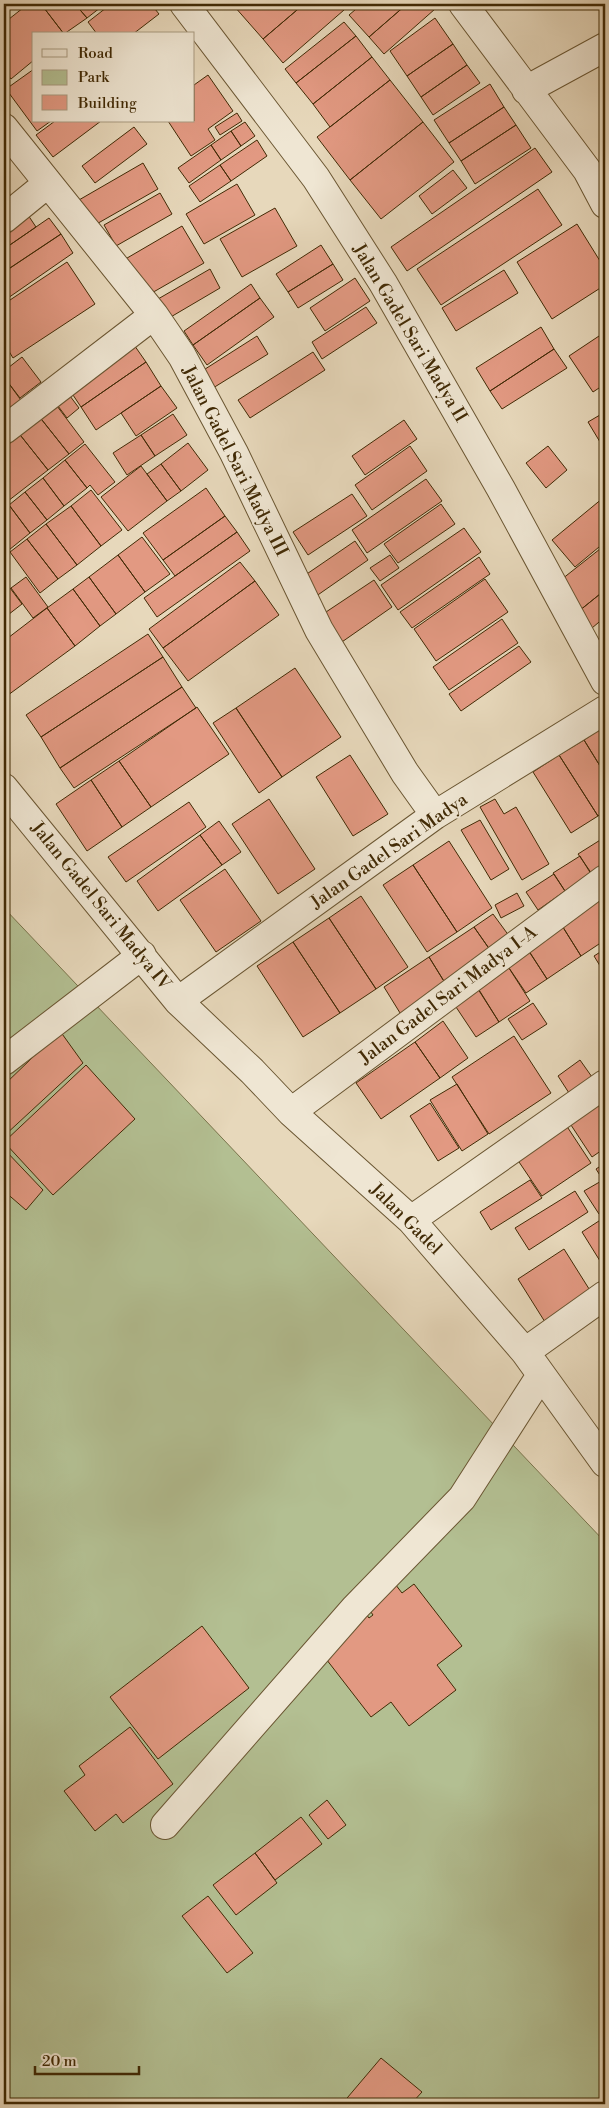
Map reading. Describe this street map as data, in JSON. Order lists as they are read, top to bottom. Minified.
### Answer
{"streets":{"street":["Jalan Gadel Sari Madya II","Jalan Gadel Sari Madya III","Jalan Gadel Sari Madya","Jalan Gadel Sari Madya IV","Jalan Gadel Sari Madya I-A","Jalan Gadel"]},"crossings":[["Jalan Gadel Sari Madya III","Jalan Gadel Sari Madya"],["Jalan Gadel Sari Madya","Jalan Gadel Sari Madya IV"],["Jalan Gadel Sari Madya","Jalan Gadel"],["Jalan Gadel Sari Madya IV","Jalan Gadel"],["Jalan Gadel Sari Madya I-A","Jalan Gadel"]],"legend":["Road","Park","Building"],"scale_bar":"20 m"}
